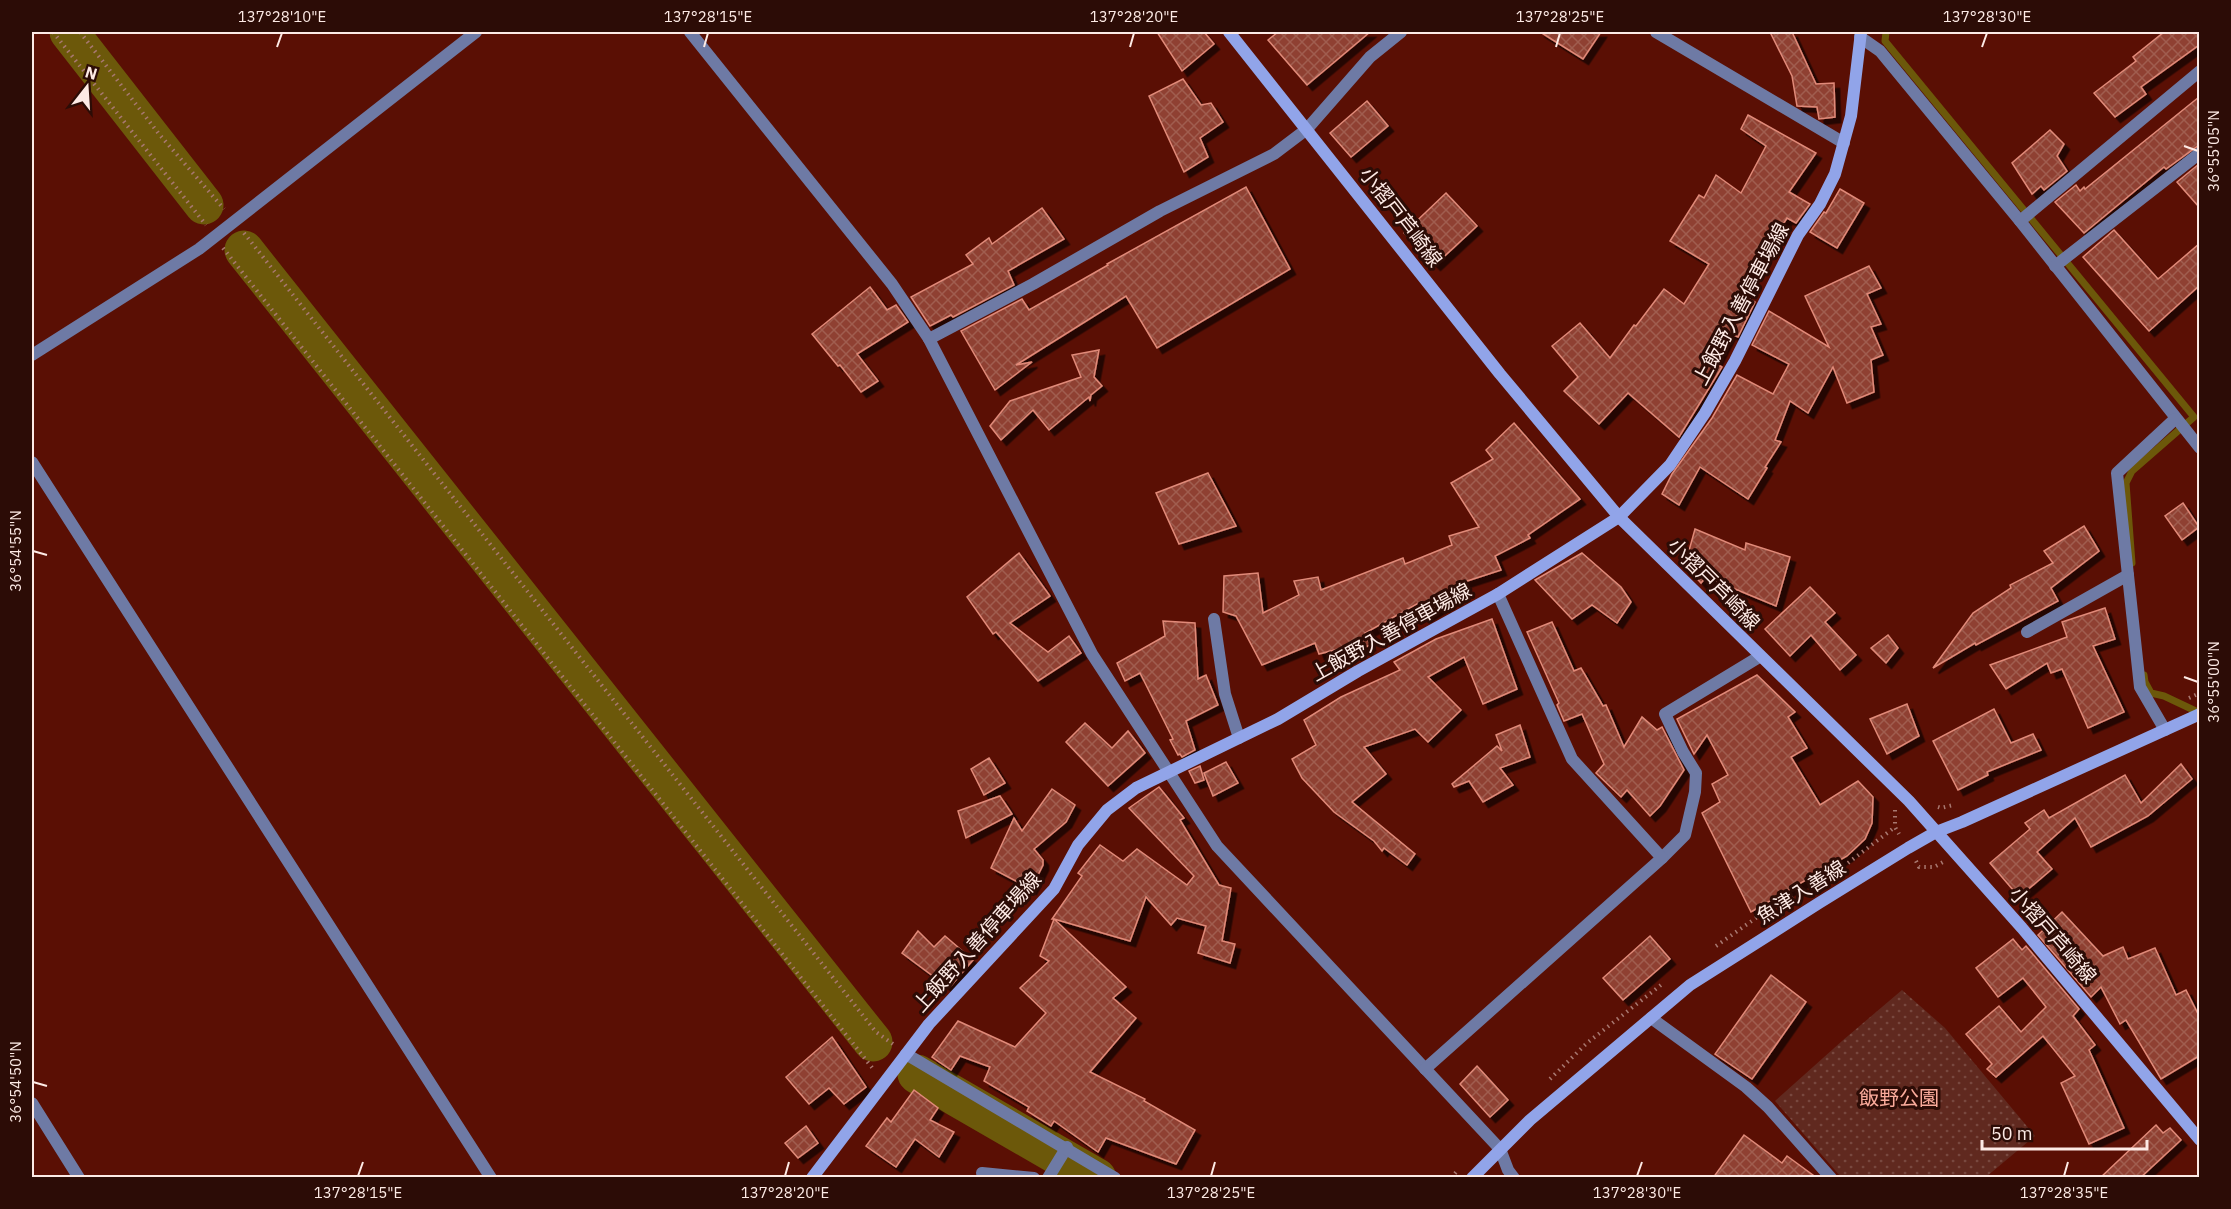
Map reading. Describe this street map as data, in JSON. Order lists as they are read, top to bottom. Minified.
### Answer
{"streets":{"main road":["小摺戸芦崎線","上飯野入善停車場線","魚津入善線"]},"crossings":[["小摺戸芦崎線","上飯野入善停車場線"],["小摺戸芦崎線","魚津入善線"]],"parks":["飯野公園"],"scale_bar":"50 m","north":"top","coordinates":["137°28'10\"E","137°28'15\"E","137°28'20\"E","137°28'25\"E","137°28'30\"E","36°55'05\"N","36°54'55\"N","36°55'00\"N","36°54'50\"N","137°28'35\"E"]}
